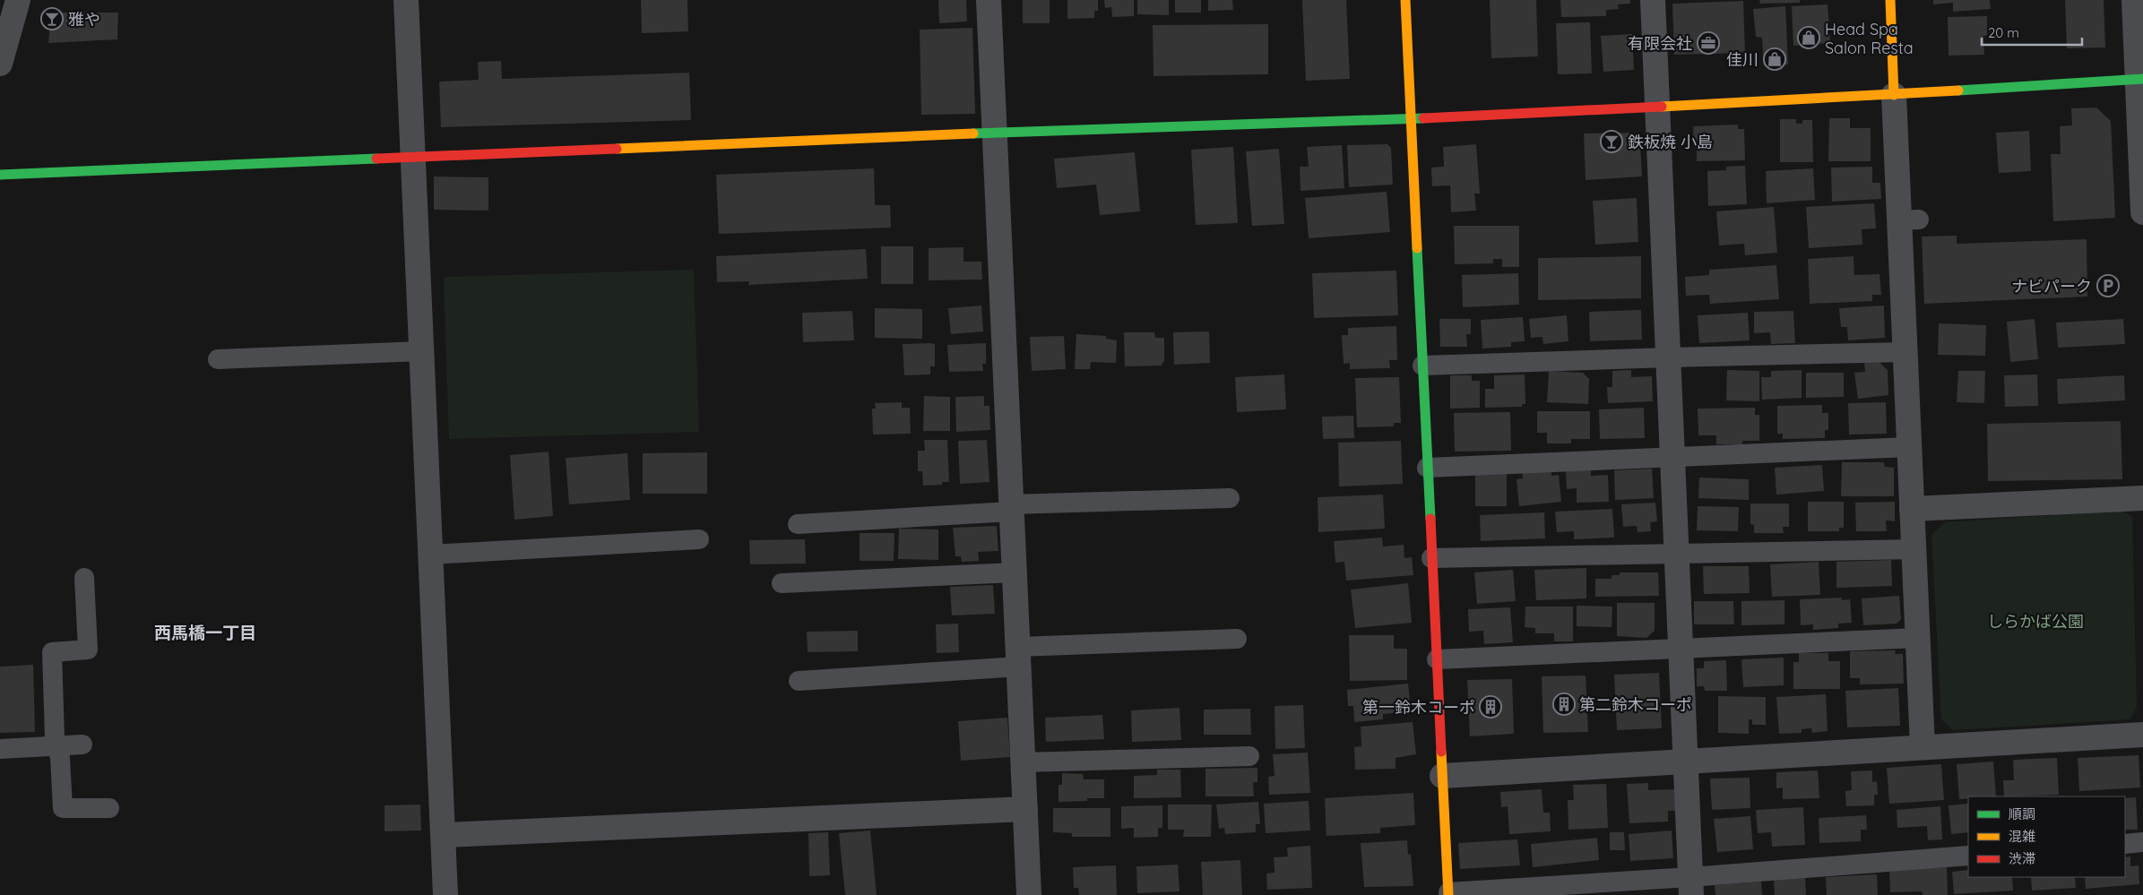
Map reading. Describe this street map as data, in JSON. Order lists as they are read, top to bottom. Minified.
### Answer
{"districts":["西馬橋一丁目"],"parks":["しらかば公園"],"places":{"bar":["雅や","鉄板焼 小島"],"shop":["Head Spa Salon Resta","佳川"],"office":["有限会社"],"parking":["ナビパーク"],"building":["第二鈴木コーポ","第一鈴木コーポ"]},"legend":["順調","混雑","渋滞"],"scale_bar":"20 m"}
